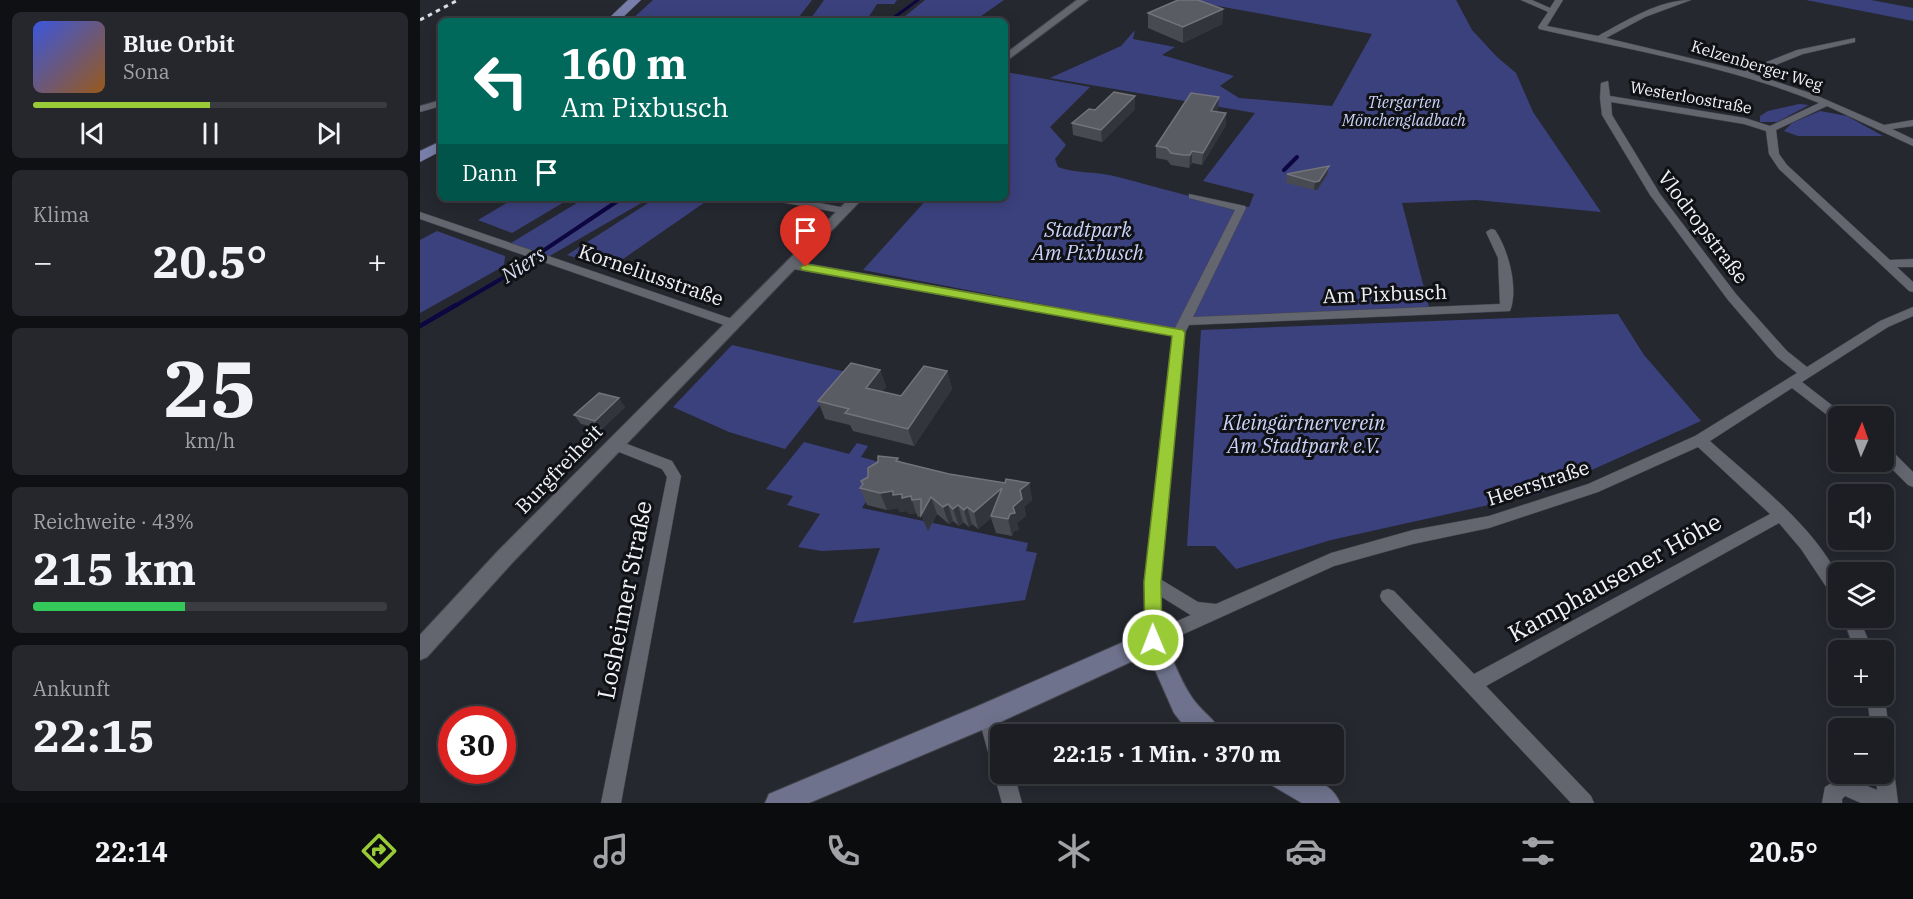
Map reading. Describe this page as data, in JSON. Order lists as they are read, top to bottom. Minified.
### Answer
{"streets":{"street":["Kelzenberger Weg","Westerloostraße","Vlodropstraße","Korneliusstraße","Am Pixbusch","Burgfreiheit","Heerstraße","Kamphausener Höhe","Losheimer Straße"]},"crossings":[["Westerloostraße","Vlodropstraße"],["Vlodropstraße","Heerstraße"],["Korneliusstraße","Burgfreiheit"],["Am Pixbusch","Burgfreiheit"],["Burgfreiheit","Losheimer Straße"]],"water":["Niers"],"parks":["Tiergarten Mönchengladbach","Stadtpark Am Pixbusch","Kleingärtnerverein Am Stadtpark e.V."],"north":"top","page":{"turn":["160 m","Am Pixbusch"],"song":["Blue Orbit","Sona"],"then":"Dann","tile":["Klima",["25","km/h"],["Reichweite · 43%","215 km"],["Ankunft","22:15"]],"heat":["−","20.5°","+"],"map_buttons":["+","−"],"limit":"30","trip":"22:15 · 1 Min. · 370 m","tabs":["22:14","20.5°"]}}
